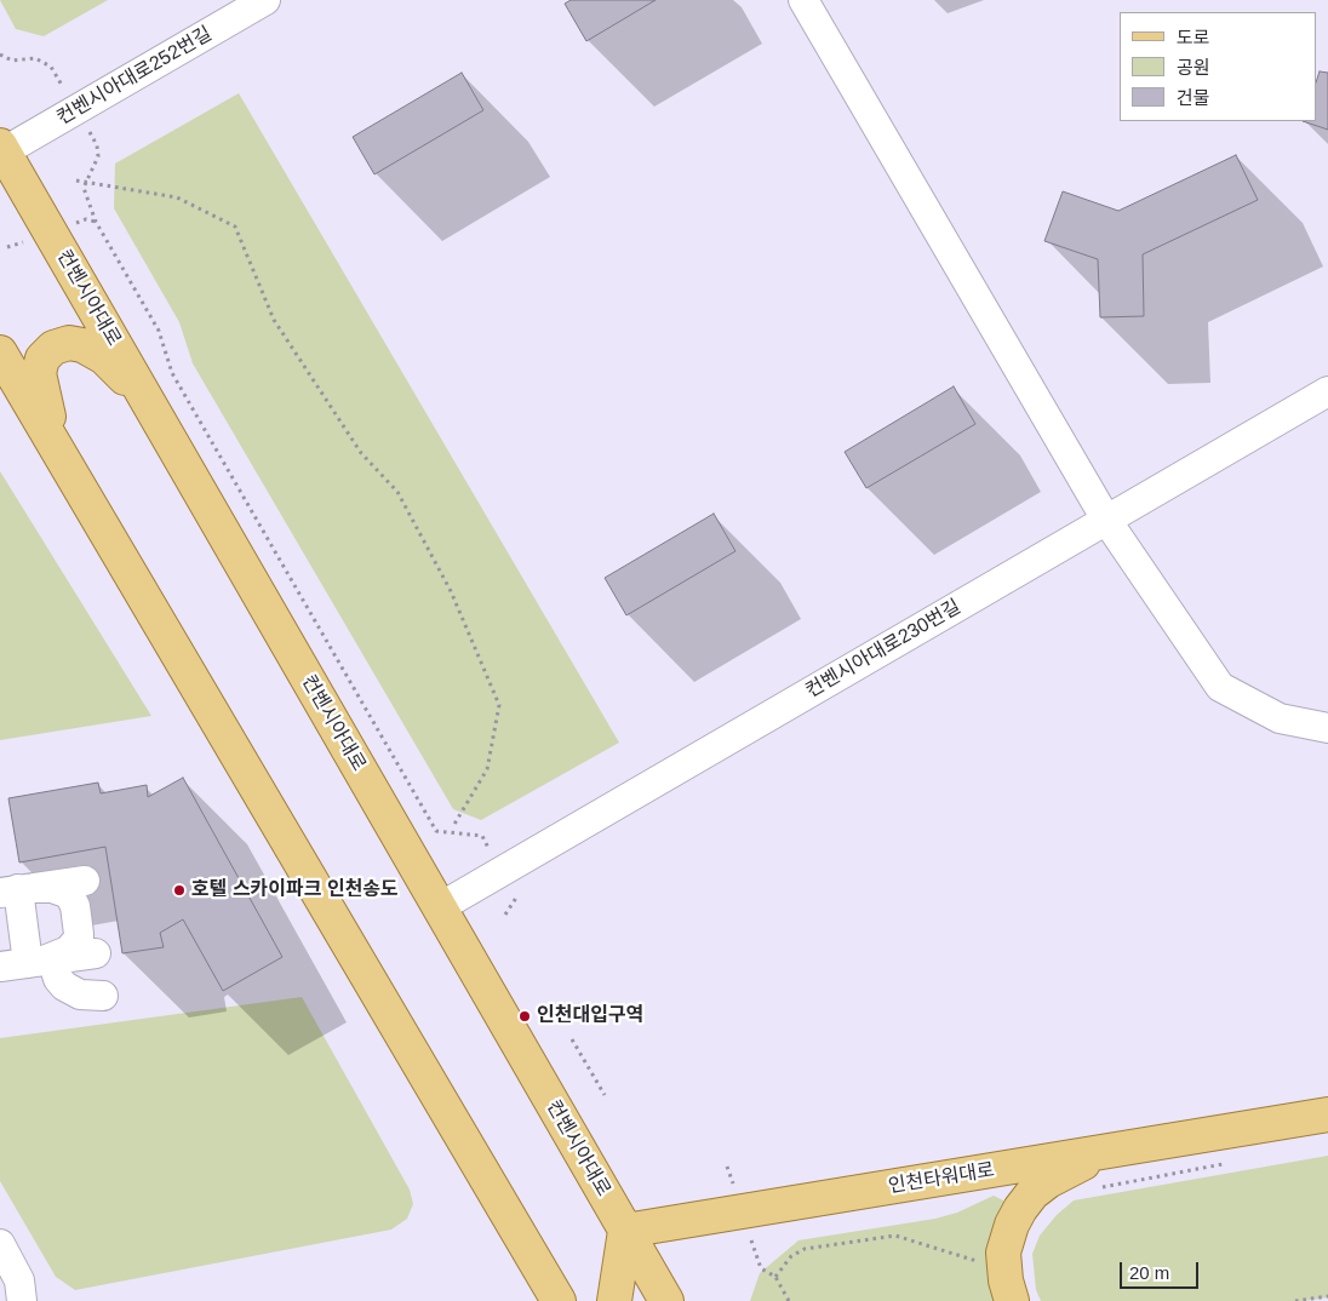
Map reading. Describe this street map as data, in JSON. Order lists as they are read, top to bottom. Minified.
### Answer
{"streets":{"main road":["컨벤시아대로","인천타워대로"],"street":["컨벤시아대로252번길","컨벤시아대로230번길"]},"crossings":[["컨벤시아대로252번길","컨벤시아대로"],["컨벤시아대로","컨벤시아대로230번길"],["컨벤시아대로","인천타워대로"]],"places":["호텔 스카이파크 인천송도","인천대입구역"],"legend":["도로","공원","건물"],"scale_bar":"20 m"}
